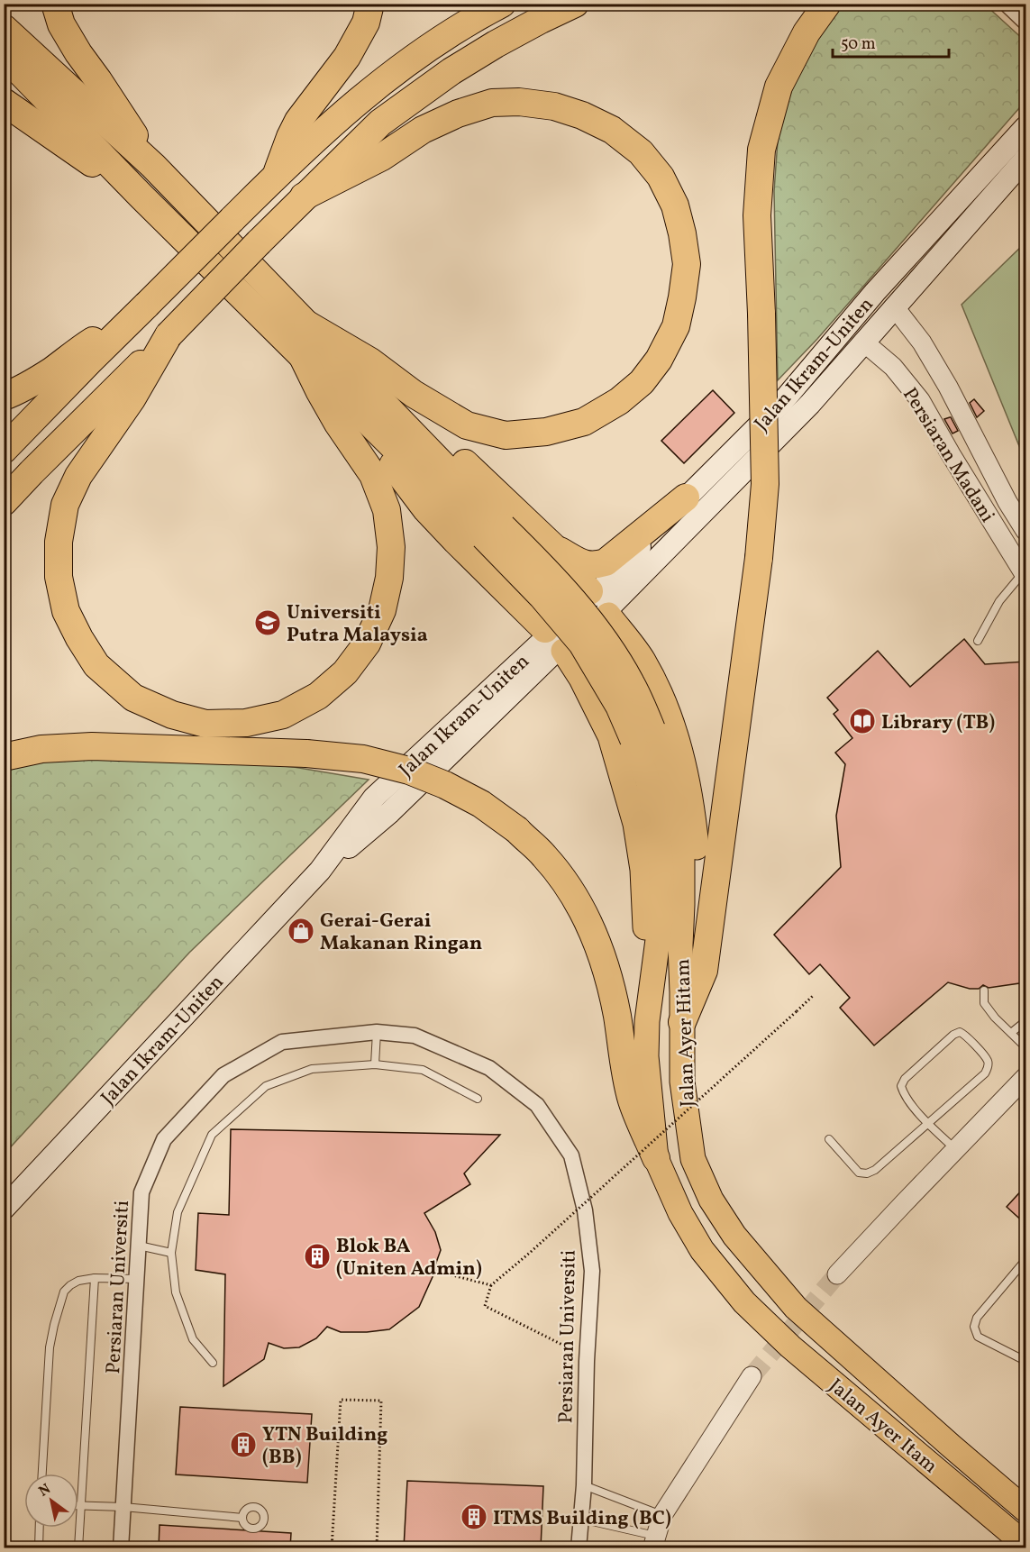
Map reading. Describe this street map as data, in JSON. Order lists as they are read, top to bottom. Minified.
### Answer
{"streets":{"main road":["Jalan Ikram-Uniten","Jalan Ayer Hitam","Jalan Ayer Itam"],"street":["Persiaran Madani","Persiaran Universiti"]},"crossings":[["Jalan Ikram-Uniten","Persiaran Madani"],["Jalan Ayer Hitam","Jalan Ayer Itam"]],"places":{"school or university":["Universiti Putra Malaysia"],"library":["Library (TB)"],"shop":["Gerai-Gerai Makanan Ringan"],"building":["Blok BA (Uniten Admin)","YTN Building (BB)","ITMS Building (BC)"]},"scale_bar":"50 m","north":"top left"}
